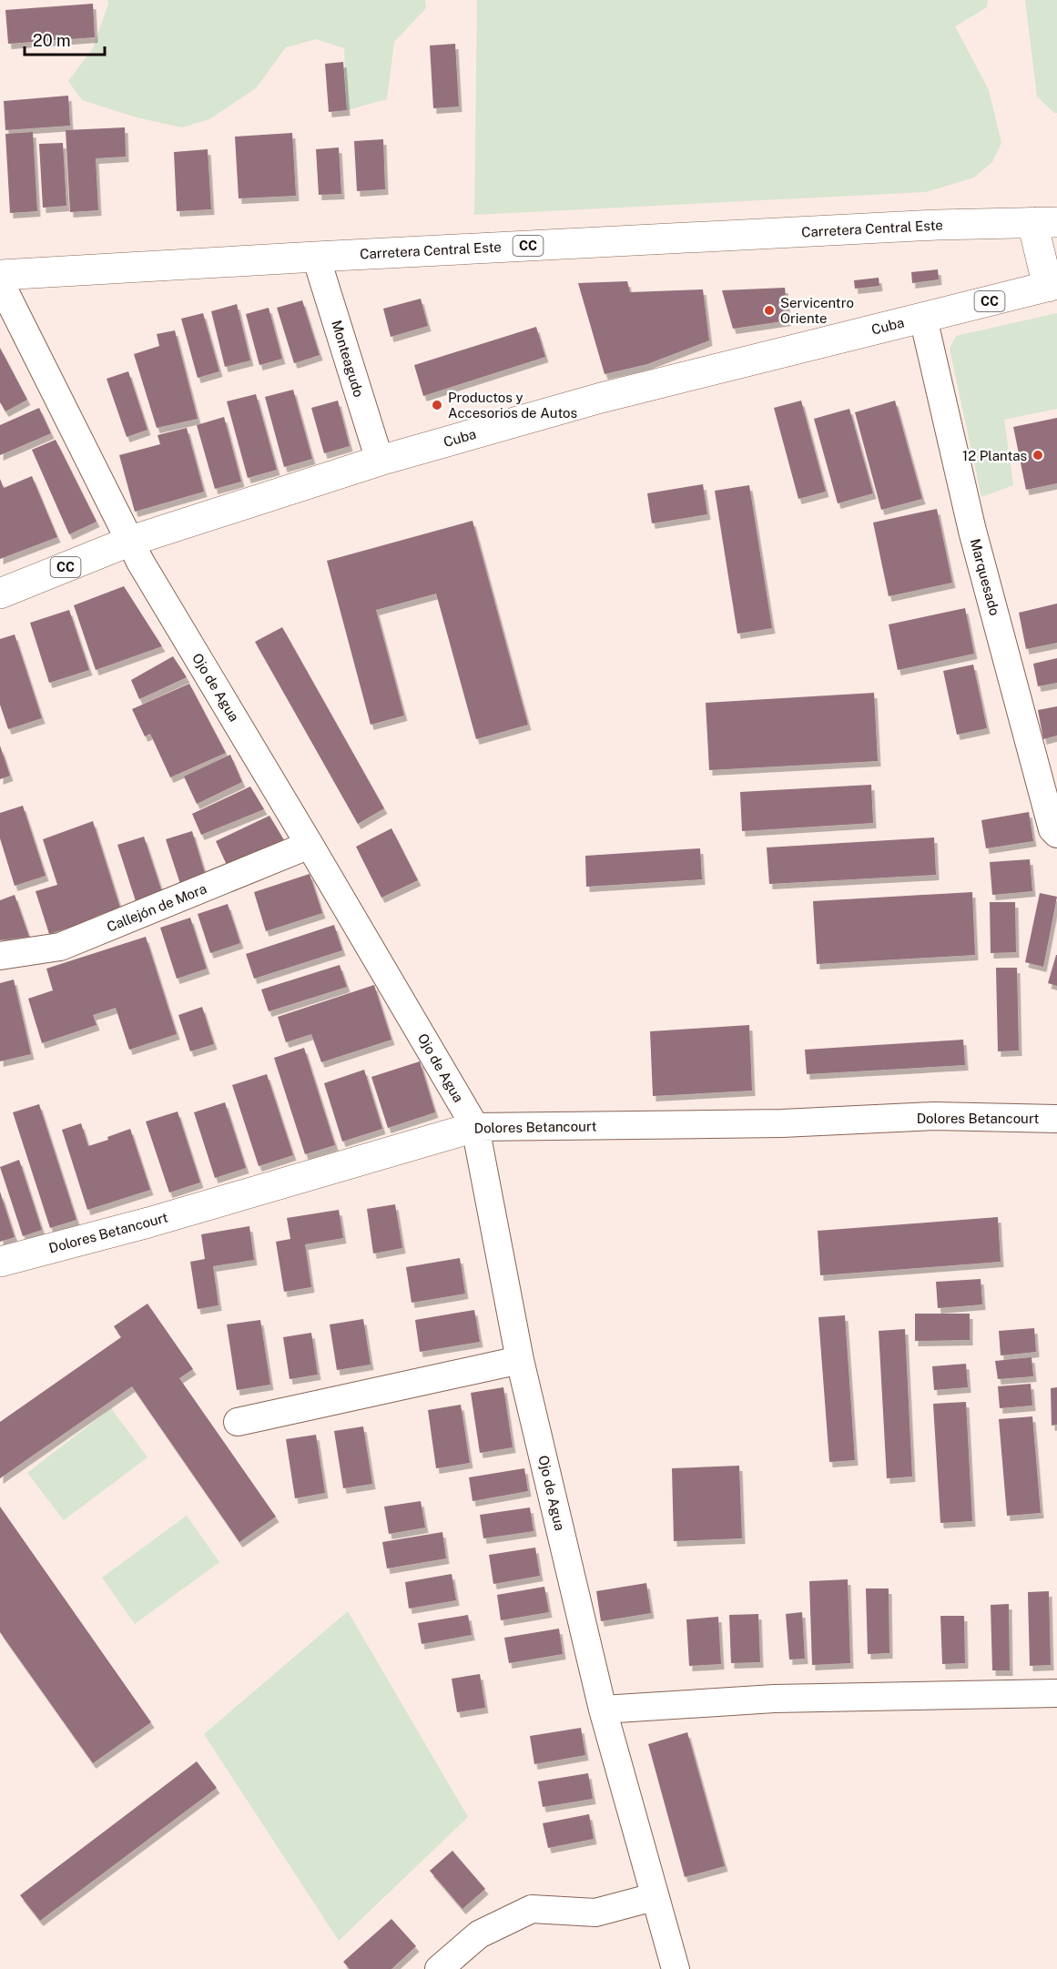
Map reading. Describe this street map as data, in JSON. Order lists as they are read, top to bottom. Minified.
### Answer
{"streets":{"main road":["Carretera Central Este","CC","Cuba","Dolores Betancourt"],"street":["Monteagudo","Marquesado","Ojo de Agua","Callejón de Mora"]},"crossings":[["Carretera Central Este","Monteagudo"],["Cuba","Monteagudo"],["Cuba","Marquesado"],["Cuba","Ojo de Agua"],["Ojo de Agua","Callejón de Mora"],["Ojo de Agua","Dolores Betancourt"]],"places":["Servicentro Oriente","Productos y Accesorios de Autos","12 Plantas"],"scale_bar":"20 m"}
